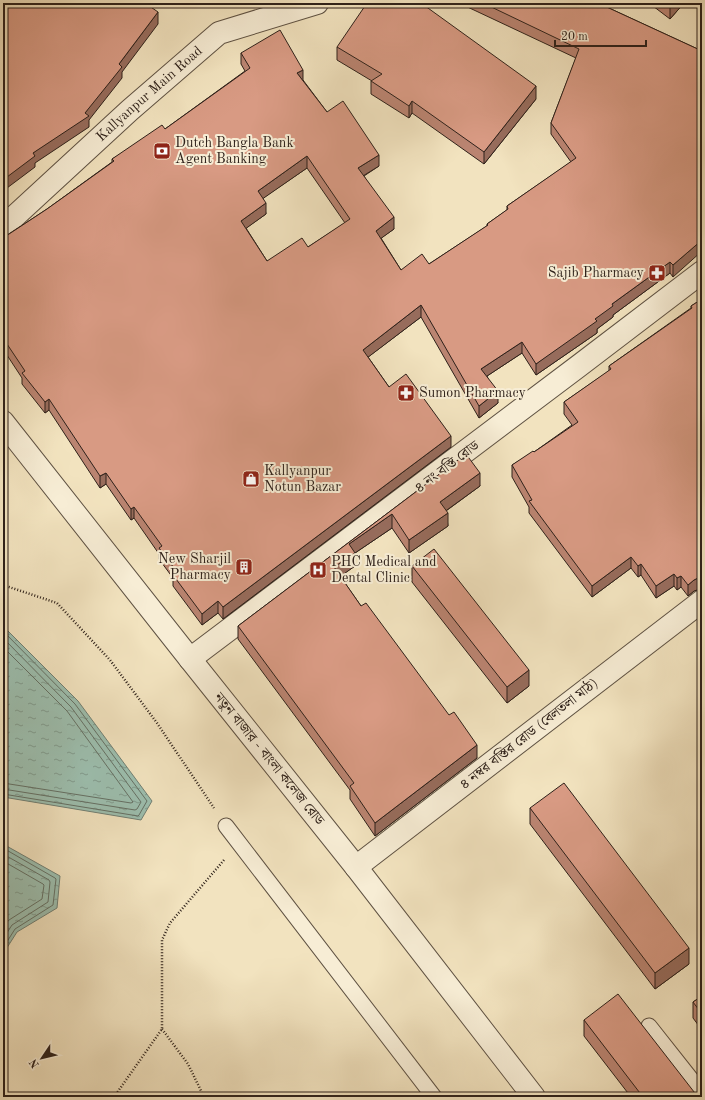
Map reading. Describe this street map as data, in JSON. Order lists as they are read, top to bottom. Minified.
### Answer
{"streets":{"street":["Kallyanpur Main Road","৪ নং বস্তি রোড","৪ নম্বর বস্তির রোড (বেলতলা মাঠ)","নতুন বাজার - বাংলা কলেজ রোড"]},"crossings":[["৪ নং বস্তি রোড","নতুন বাজার - বাংলা কলেজ রোড"],["৪ নম্বর বস্তির রোড (বেলতলা মাঠ)","নতুন বাজার - বাংলা কলেজ রোড"]],"places":{"bank":["Dutch Bangla Bank Agent Banking"],"pharmacy":["Sajib Pharmacy","Sumon Pharmacy"],"shop":["Kallyanpur Notun Bazar"],"building":["New Sharjil Pharmacy"],"hospital":["PHC Medical and Dental Clinic"]},"scale_bar":"20 m","north":"bottom left"}
